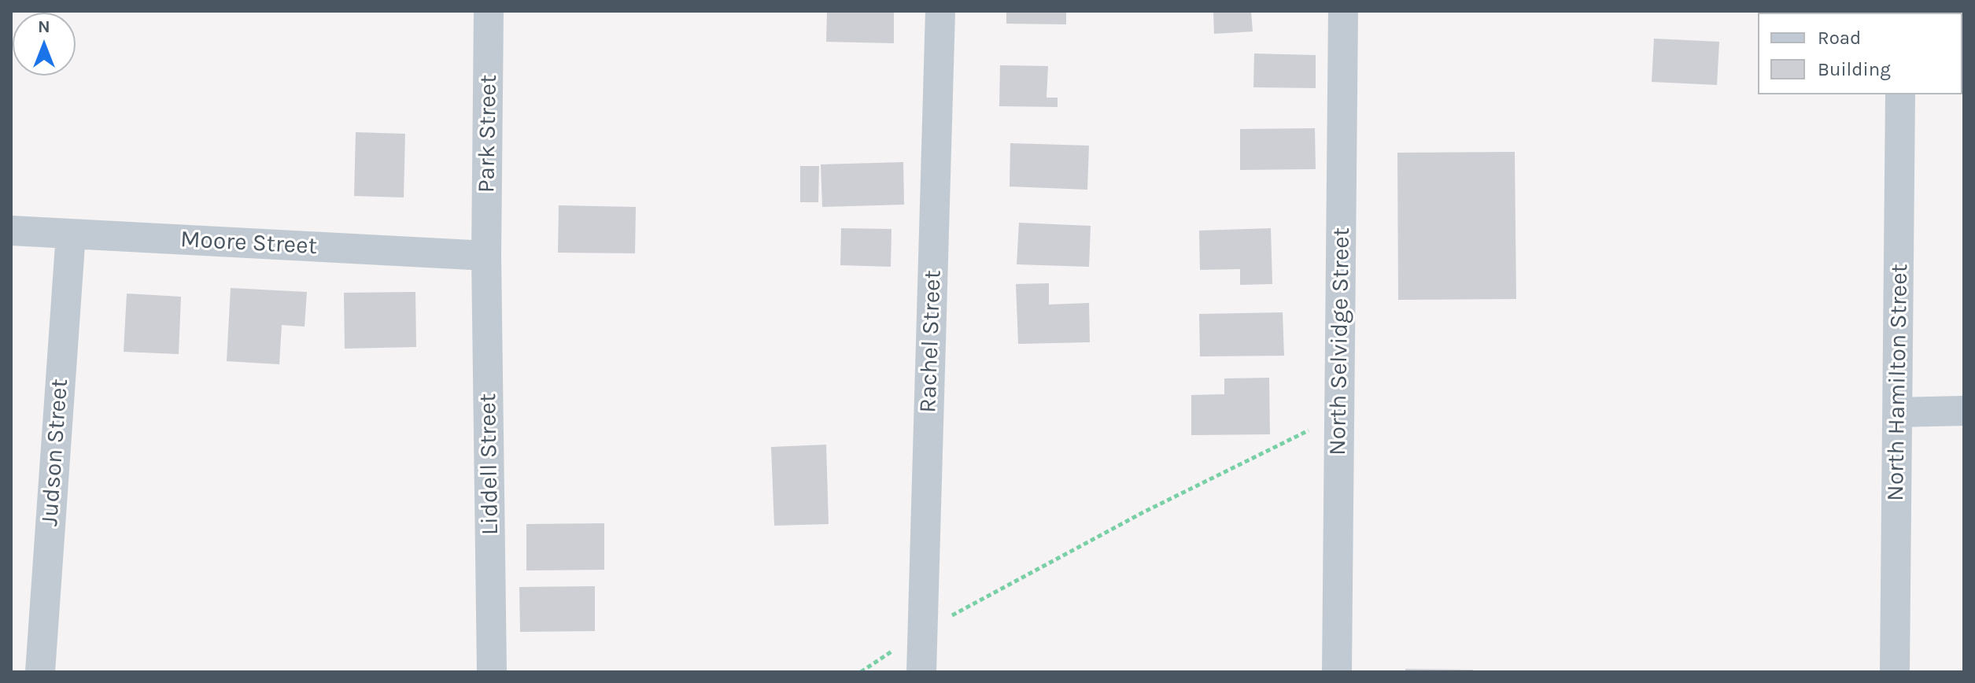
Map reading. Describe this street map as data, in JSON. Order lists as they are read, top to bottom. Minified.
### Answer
{"streets":{"street":["Park Street","Moore Street","Rachel Street","North Selvidge Street","North Hamilton Street","Judson Street","Liddell Street"]},"crossings":[["Park Street","Moore Street"],["Park Street","Liddell Street"],["Moore Street","Judson Street"],["Moore Street","Liddell Street"]],"legend":["Road","Building"],"north":"top"}
